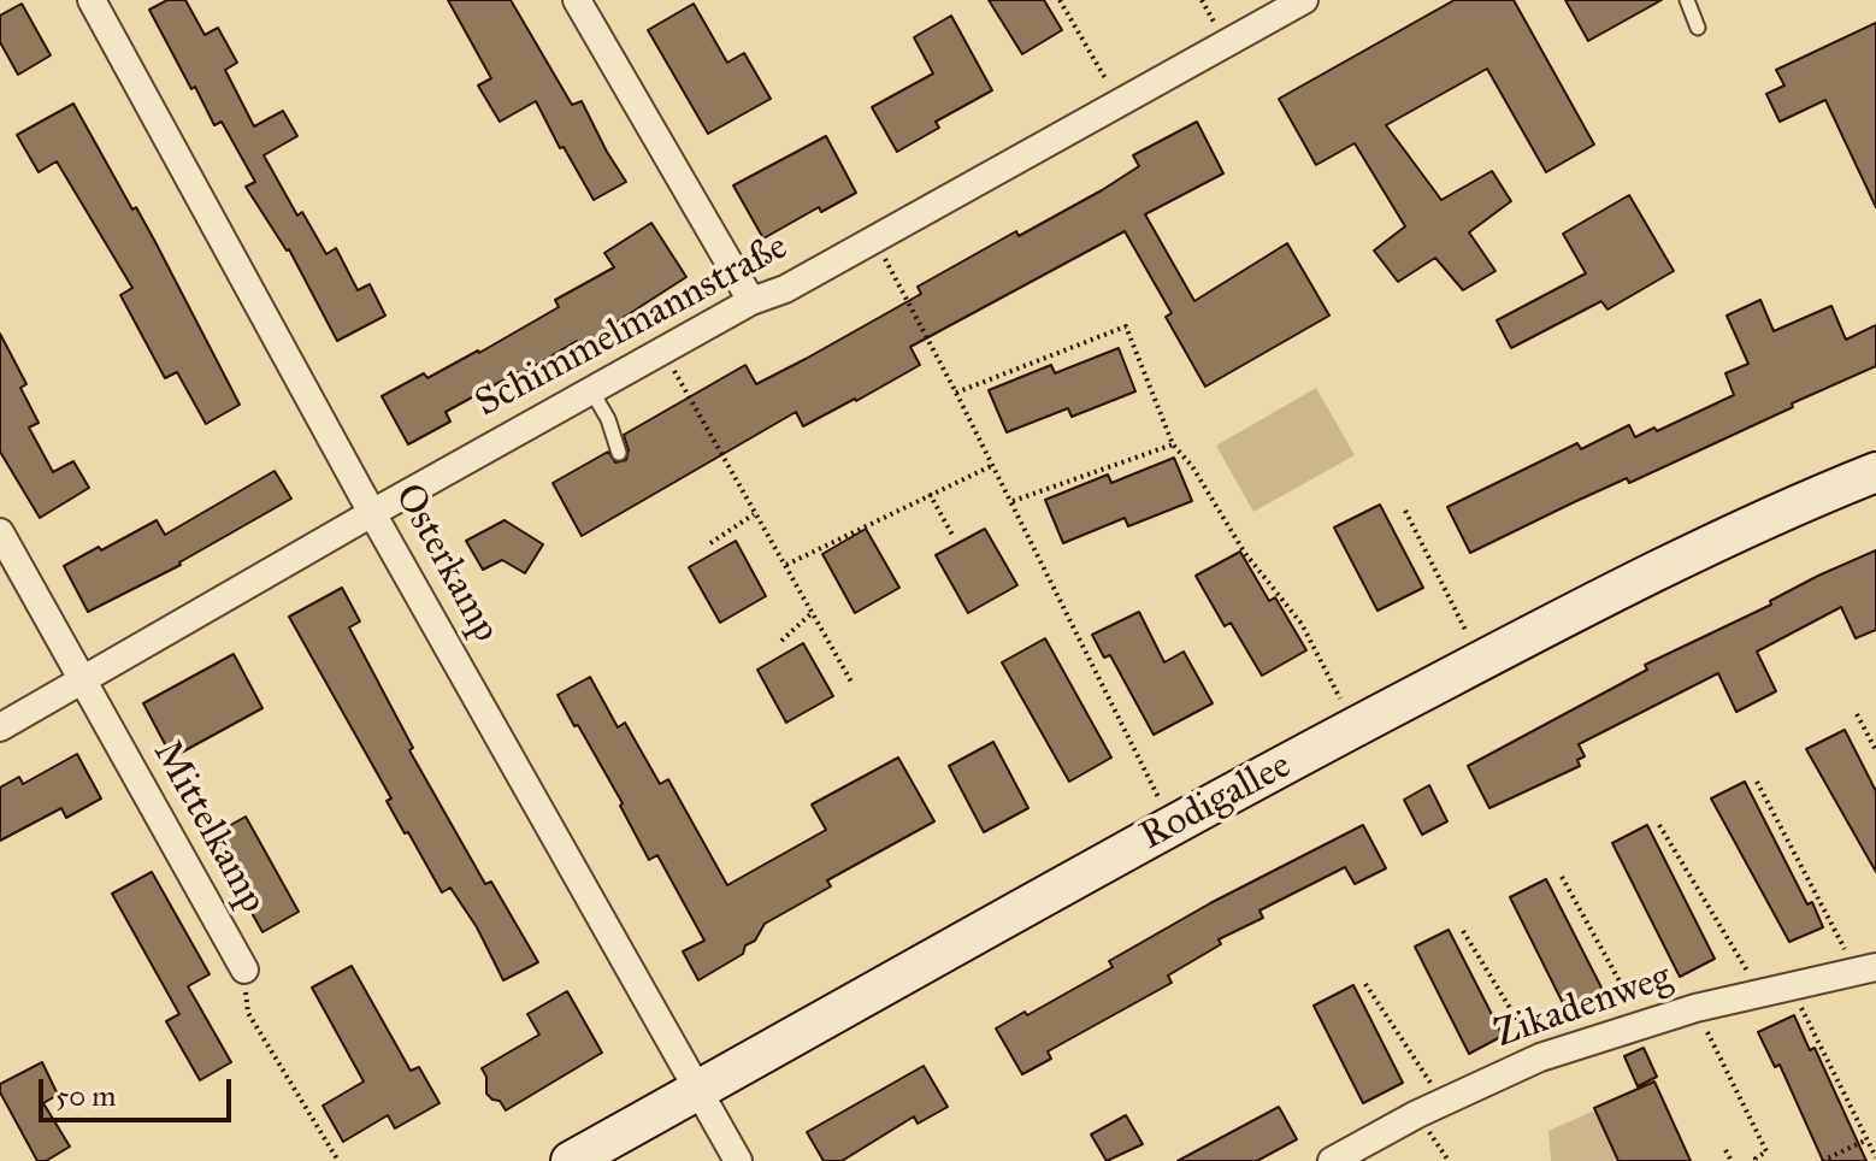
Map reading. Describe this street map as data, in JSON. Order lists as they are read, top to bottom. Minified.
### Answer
{"streets":{"main road":["Rodigallee"],"street":["Schimmelmannstraße","Osterkamp","Mittelkamp","Zikadenweg"]},"crossings":[["Schimmelmannstraße","Osterkamp"],["Schimmelmannstraße","Mittelkamp"],["Osterkamp","Rodigallee"]],"scale_bar":"50 m"}
